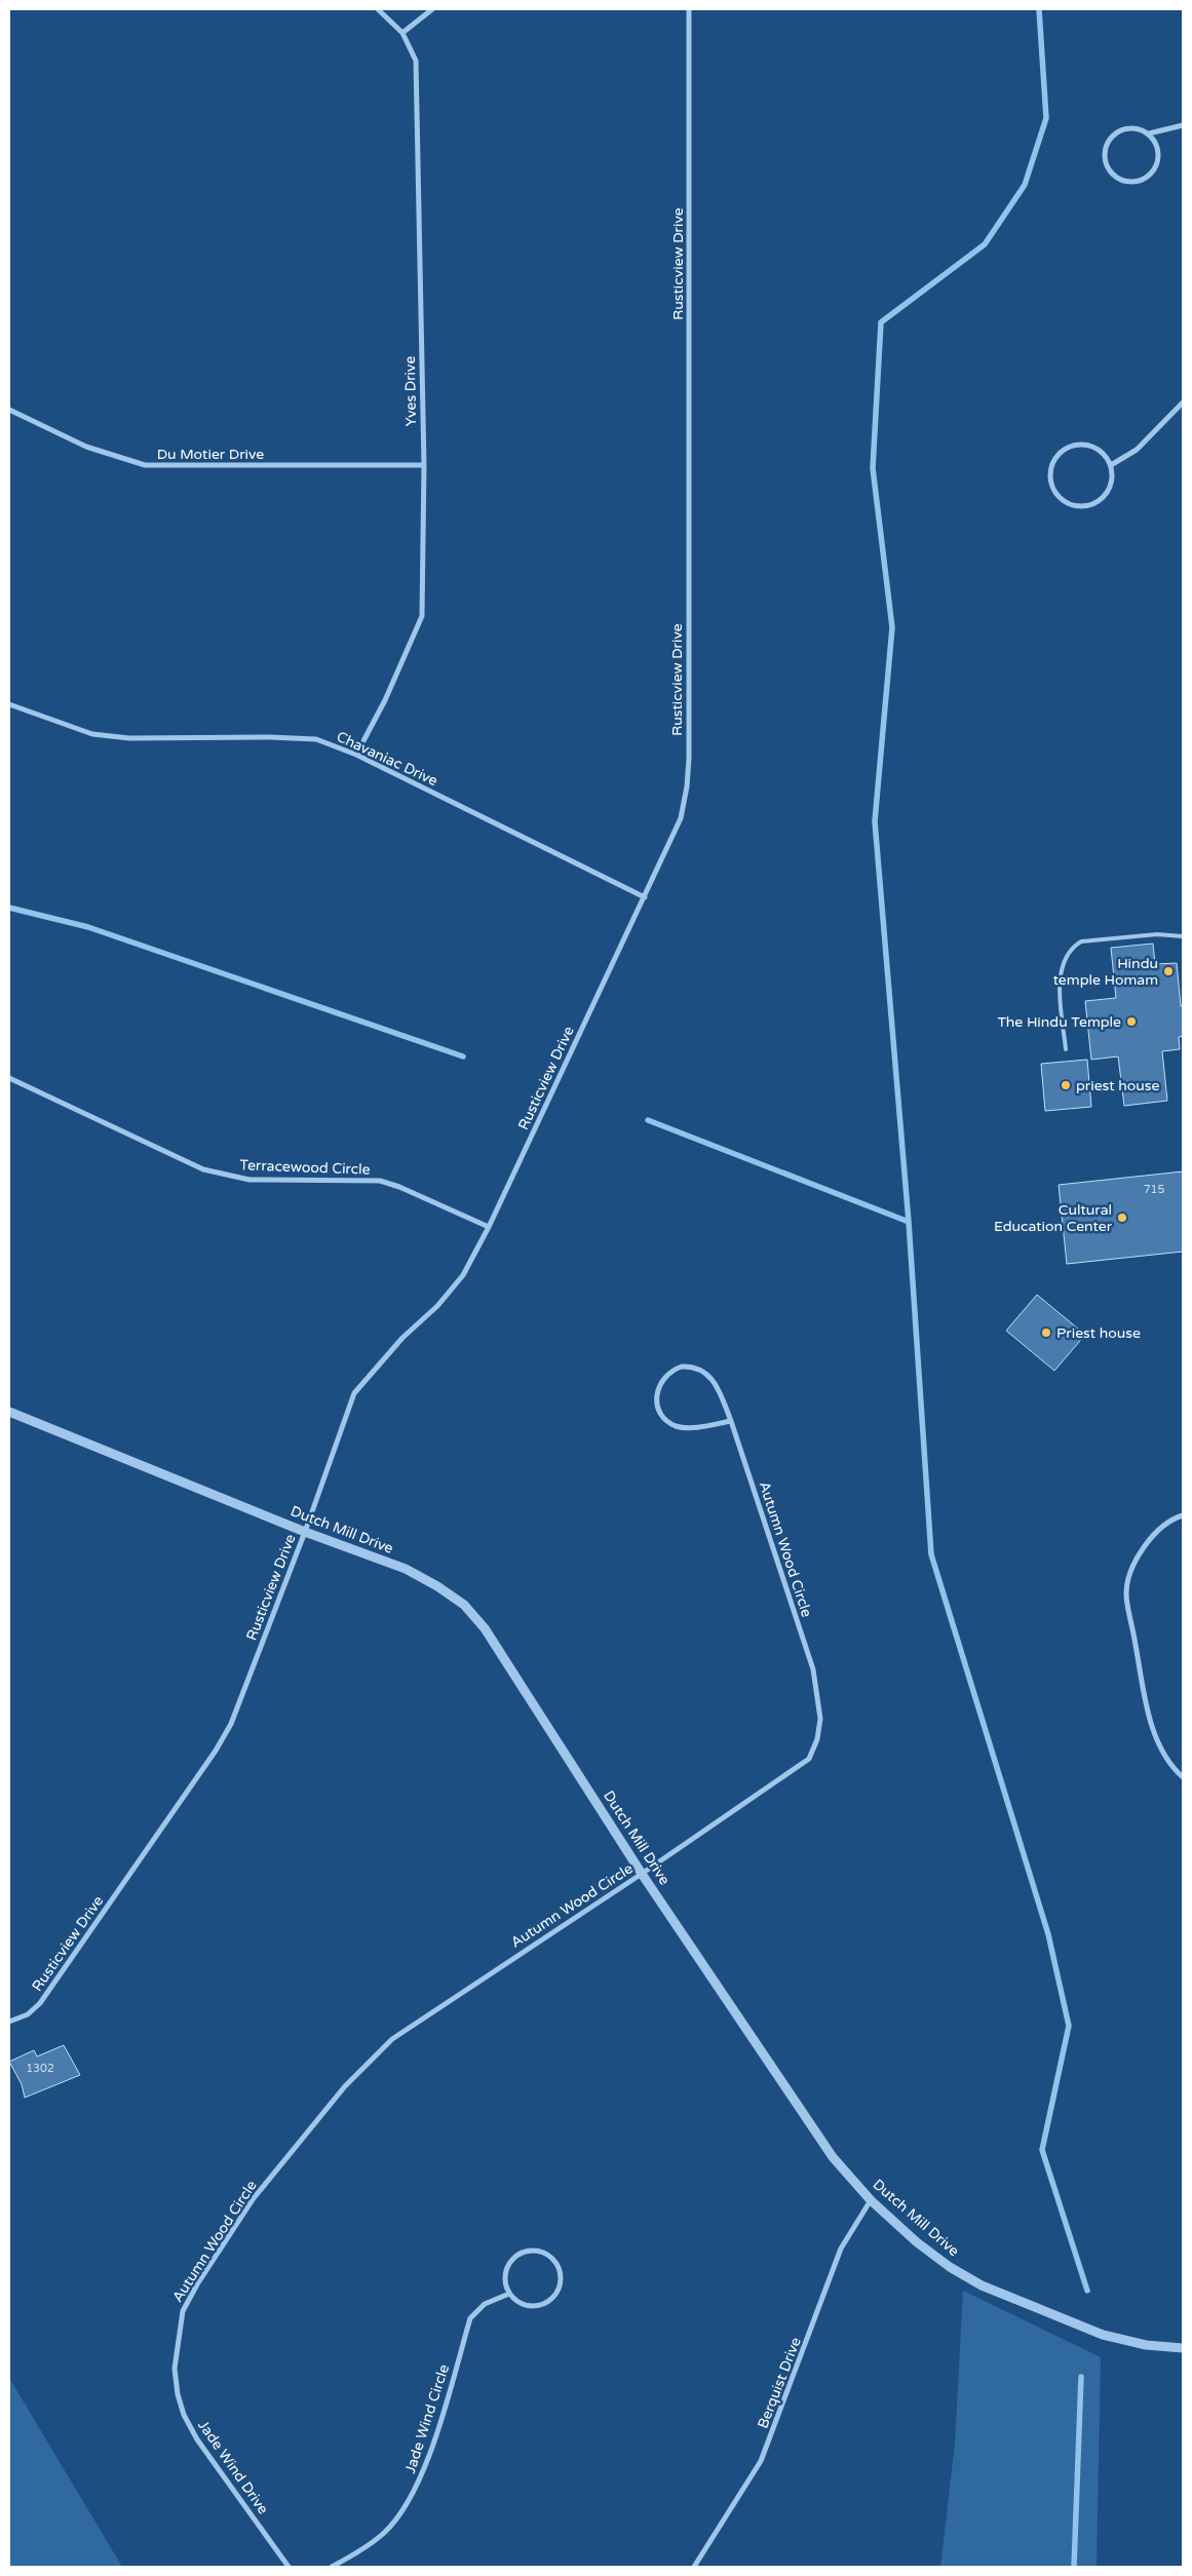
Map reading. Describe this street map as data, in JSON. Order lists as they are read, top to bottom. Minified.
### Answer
{"streets":{"street":["Rusticview Drive","Yves Drive","Du Motier Drive","Chavaniac Drive","Terracewood Circle","Dutch Mill Drive","Autumn Wood Circle","Berquist Drive","Jade Wind Circle","Jade Wind Drive"]},"crossings":[["Rusticview Drive","Chavaniac Drive"],["Rusticview Drive","Terracewood Circle"],["Rusticview Drive","Dutch Mill Drive"],["Yves Drive","Du Motier Drive"],["Yves Drive","Chavaniac Drive"],["Dutch Mill Drive","Autumn Wood Circle"],["Dutch Mill Drive","Berquist Drive"],["Autumn Wood Circle","Jade Wind Drive"]],"places":["Hindu temple Homam","The Hindu Temple","priest house","Cultural Education Center","Priest house"],"house_numbers":["715","1302"]}
